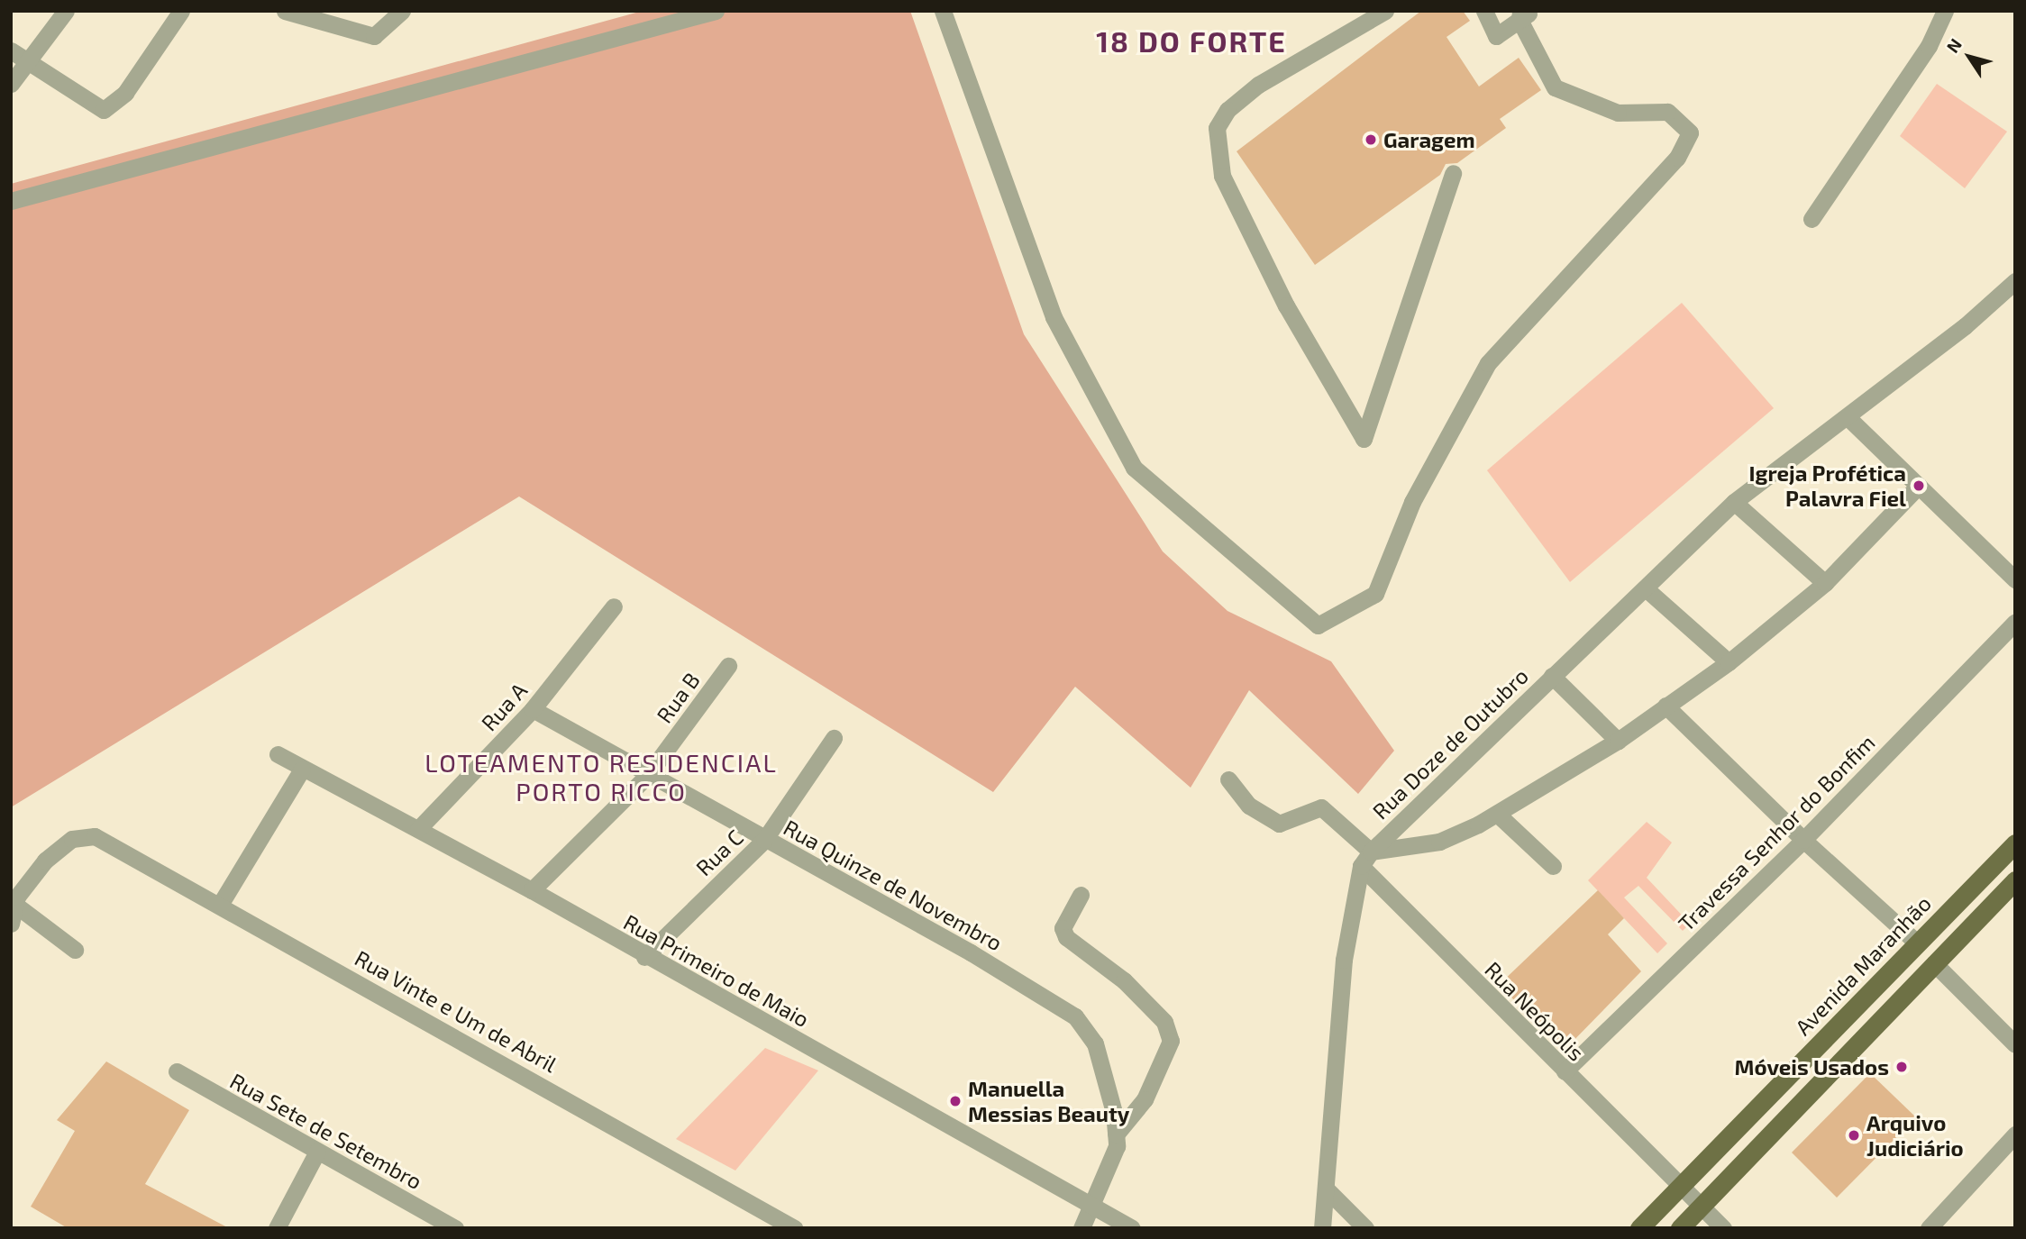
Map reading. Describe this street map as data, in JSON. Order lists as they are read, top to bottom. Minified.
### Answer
{"streets":{"main road":["Avenida Maranhão"],"street":["Rua B","Rua A","Rua Doze de Outubro","Travessa Senhor do Bonfim","Rua C","Rua Quinze de Novembro","Rua Primeiro de Maio","Rua Vinte e Um de Abril","Rua Neópolis","Rua Sete de Setembro"]},"crossings":[["Rua B","Rua Quinze de Novembro"],["Rua B","Rua Primeiro de Maio"],["Rua A","Rua Quinze de Novembro"],["Rua A","Rua Primeiro de Maio"],["Rua Doze de Outubro","Rua Neópolis"],["Travessa Senhor do Bonfim","Rua Neópolis"],["Rua C","Rua Quinze de Novembro"],["Rua C","Rua Primeiro de Maio"],["Avenida Maranhão","Rua Neópolis"]],"districts":["18 DO FORTE","LOTEAMENTO RESIDENCIAL PORTO RICCO"],"places":["Garagem","Igreja Profética Palavra Fiel","Móveis Usados","Manuella Messias Beauty","Arquivo Judiciário"],"north":"top left"}
